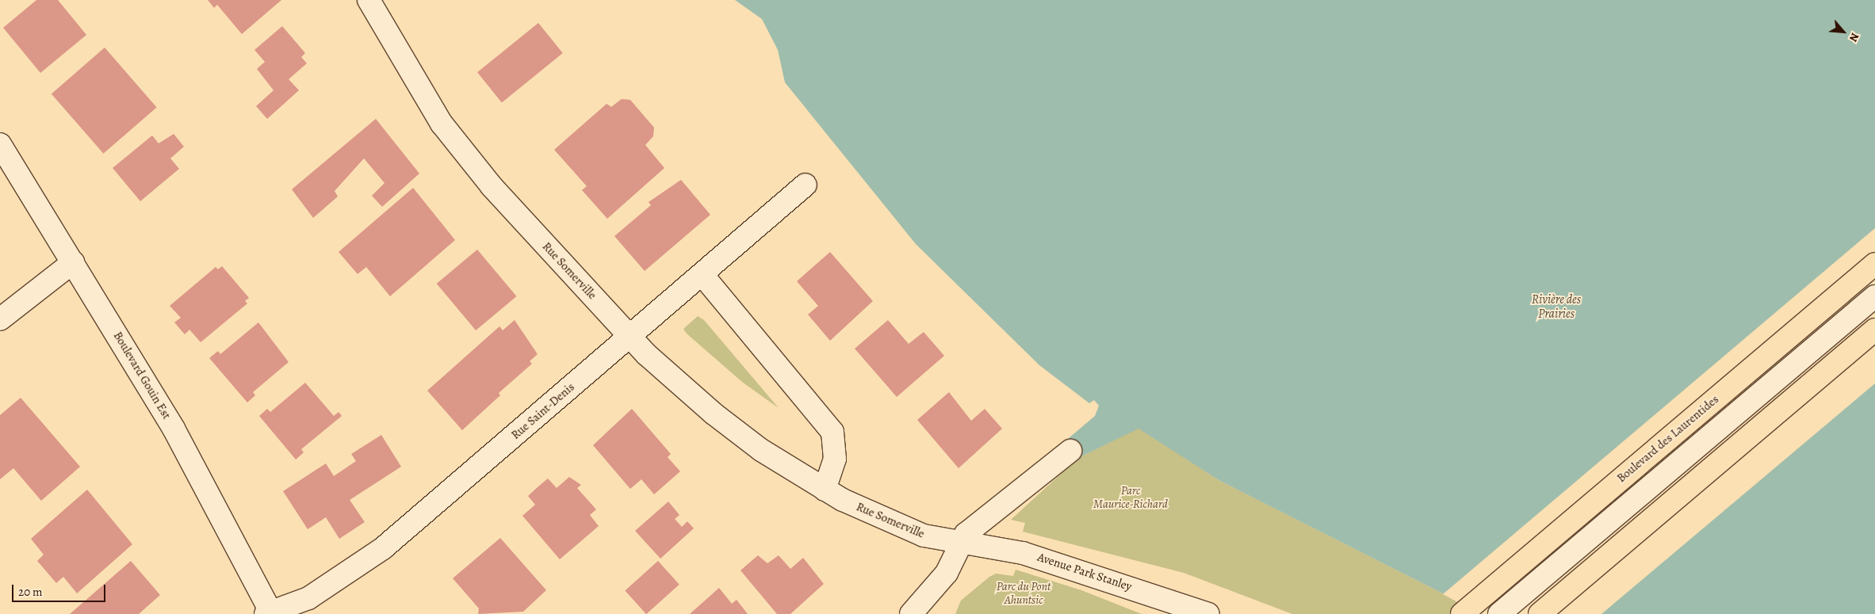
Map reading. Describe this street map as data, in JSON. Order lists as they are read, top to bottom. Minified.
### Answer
{"streets":{"main road":["Boulevard des Laurentides"],"street":["Rue Somerville","Boulevard Gouin Est","Rue Saint-Denis","Avenue Park Stanley"]},"crossings":[["Rue Somerville","Rue Saint-Denis"],["Rue Somerville","Avenue Park Stanley"],["Boulevard Gouin Est","Rue Saint-Denis"]],"water":["Rivière des Prairies"],"parks":["Parc Maurice-Richard","Parc du Pont Ahuntsic"],"scale_bar":"20 m","north":"bottom right"}
